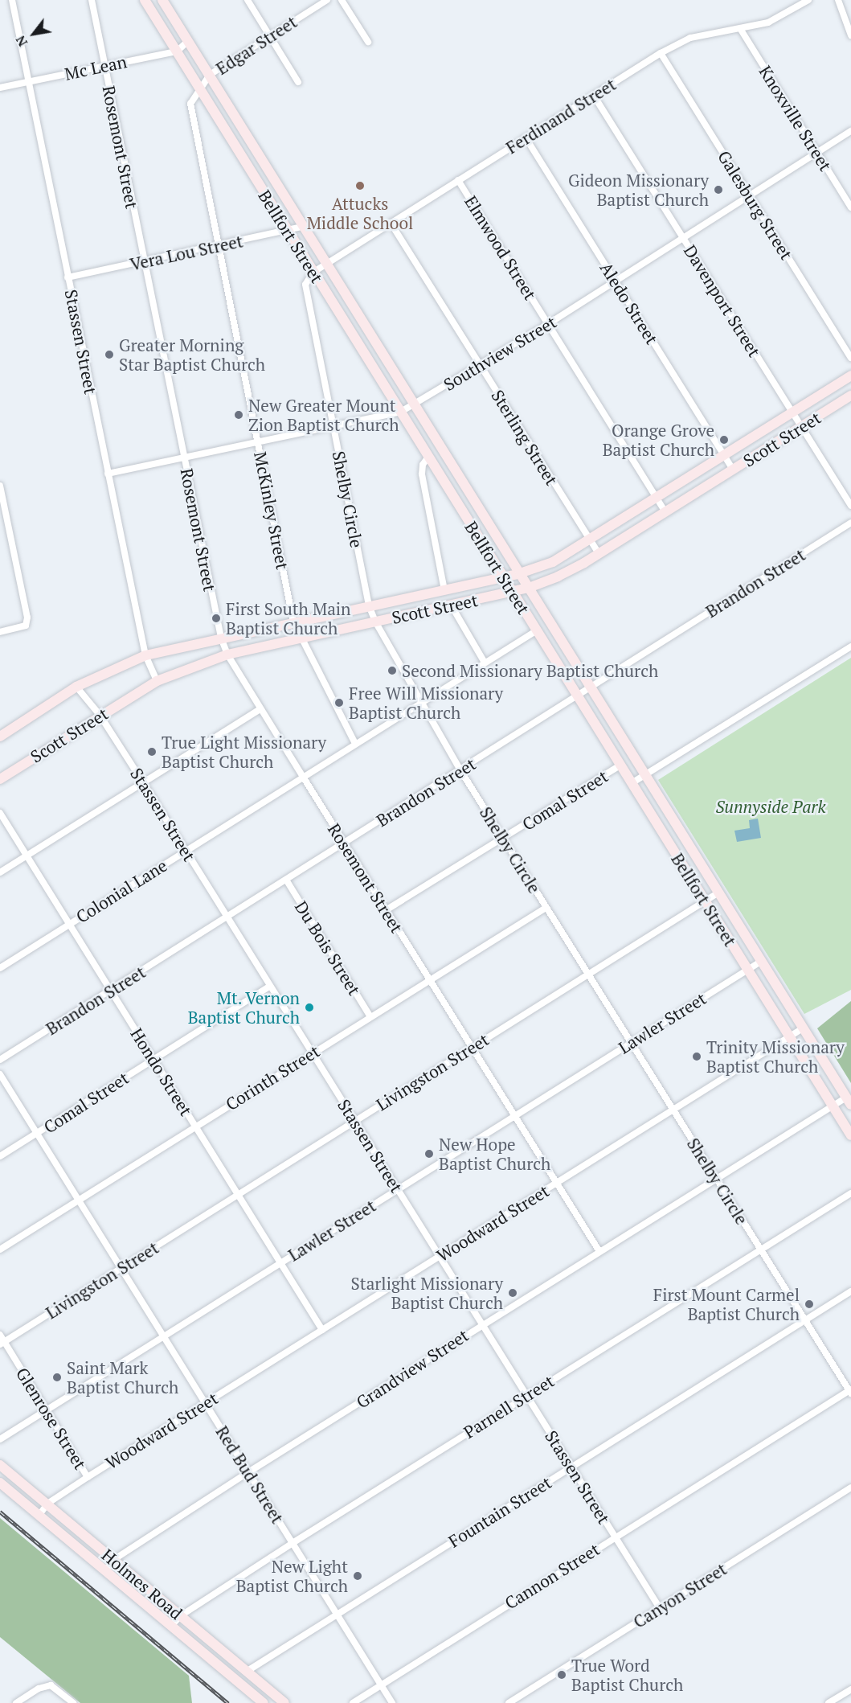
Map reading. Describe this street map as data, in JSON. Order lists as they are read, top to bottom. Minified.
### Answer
{"streets":{"main road":["Bellfort Street","Scott Street","Holmes Road"],"street":["Edgar Street","Mc Lean","Ferdinand Street","Knoxville Street","Rosemont Street","Galesburg Street","Elmwood Street","Vera Lou Street","Davenport Street","Aledo Street","Stassen Street","Southview Street","Sterling Street","Shelby Circle","McKinley Street","Brandon Street","Comal Street","Colonial Lane","Du Bois Street","Lawler Street","Hondo Street","Livingston Street","Corinth Street","Woodward Street","Grandview Street","Parnell Street","Glenrose Street","Red Bud Street","Fountain Street","Cannon Street","Canyon Street"]},"crossings":[["Edgar Street","Bellfort Street"],["Edgar Street","McKinley Street"],["Mc Lean","Rosemont Street"],["Mc Lean","Bellfort Street"],["Mc Lean","Stassen Street"],["Ferdinand Street","Knoxville Street"],["Ferdinand Street","Galesburg Street"],["Ferdinand Street","Bellfort Street"],["Ferdinand Street","Elmwood Street"],["Ferdinand Street","Davenport Street"],["Ferdinand Street","Aledo Street"],["Ferdinand Street","Sterling Street"],["Knoxville Street","Southview Street"],["Rosemont Street","Vera Lou Street"],["Rosemont Street","Southview Street"],["Rosemont Street","Scott Street"],["Rosemont Street","Brandon Street"],["Rosemont Street","Comal Street"],["Rosemont Street","Colonial Lane"],["Rosemont Street","Lawler Street"],["Rosemont Street","Livingston Street"],["Rosemont Street","Corinth Street"],["Rosemont Street","Woodward Street"],["Rosemont Street","Grandview Street"],["Galesburg Street","Southview Street"],["Bellfort Street","Vera Lou Street"],["Bellfort Street","Southview Street"],["Bellfort Street","Scott Street"],["Bellfort Street","Shelby Circle"],["Bellfort Street","McKinley Street"],["Bellfort Street","Brandon Street"],["Bellfort Street","Comal Street"],["Bellfort Street","Colonial Lane"],["Bellfort Street","Lawler Street"],["Bellfort Street","Livingston Street"],["Bellfort Street","Woodward Street"],["Bellfort Street","Grandview Street"],["Elmwood Street","Southview Street"],["Elmwood Street","Scott Street"],["Vera Lou Street","Stassen Street"],["Vera Lou Street","McKinley Street"],["Davenport Street","Southview Street"],["Davenport Street","Scott Street"],["Aledo Street","Southview Street"],["Aledo Street","Scott Street"],["Stassen Street","Southview Street"],["Stassen Street","Scott Street"],["Stassen Street","Brandon Street"],["Stassen Street","Comal Street"],["Stassen Street","Colonial Lane"],["Stassen Street","Lawler Street"],["Stassen Street","Livingston Street"],["Stassen Street","Corinth Street"],["Stassen Street","Woodward Street"],["Stassen Street","Grandview Street"],["Stassen Street","Parnell Street"],["Stassen Street","Fountain Street"],["Stassen Street","Cannon Street"],["Stassen Street","Canyon Street"],["Southview Street","Sterling Street"],["Southview Street","Shelby Circle"],["Southview Street","McKinley Street"],["Sterling Street","Scott Street"],["Scott Street","Shelby Circle"],["Scott Street","McKinley Street"],["Shelby Circle","Brandon Street"],["Shelby Circle","Comal Street"],["Shelby Circle","Colonial Lane"],["Shelby Circle","Lawler Street"],["Shelby Circle","Livingston Street"],["Shelby Circle","Corinth Street"],["Shelby Circle","Woodward Street"],["Shelby Circle","Grandview Street"],["Shelby Circle","Parnell Street"],["Shelby Circle","Fountain Street"],["Shelby Circle","Cannon Street"],["McKinley Street","Colonial Lane"],["Brandon Street","Du Bois Street"],["Brandon Street","Hondo Street"],["Comal Street","Hondo Street"],["Comal Street","Red Bud Street"],["Colonial Lane","Hondo Street"],["Du Bois Street","Corinth Street"],["Lawler Street","Hondo Street"],["Lawler Street","Glenrose Street"],["Lawler Street","Red Bud Street"],["Hondo Street","Livingston Street"],["Hondo Street","Corinth Street"],["Hondo Street","Woodward Street"],["Livingston Street","Glenrose Street"],["Livingston Street","Red Bud Street"],["Corinth Street","Red Bud Street"],["Woodward Street","Glenrose Street"],["Woodward Street","Red Bud Street"],["Woodward Street","Holmes Road"],["Grandview Street","Red Bud Street"],["Grandview Street","Holmes Road"],["Parnell Street","Red Bud Street"],["Parnell Street","Holmes Road"],["Red Bud Street","Fountain Street"],["Red Bud Street","Cannon Street"],["Fountain Street","Holmes Road"]],"parks":["Sunnyside Park"],"places":["Attucks Middle School","Gideon Missionary Baptist Church","Greater Morning Star Baptist Church","New Greater Mount Zion Baptist Church","Orange Grove Baptist Church","First South Main Baptist Church","Second Missionary Baptist Church","Free Will Missionary Baptist Church","True Light Missionary Baptist Church","Mt. Vernon Baptist Church","Trinity Missionary Baptist Church","New Hope Baptist Church","Starlight Missionary Baptist Church","First Mount Carmel Baptist Church","Saint Mark Baptist Church","New Light Baptist Church","True Word Baptist Church"],"north":"bottom left"}
